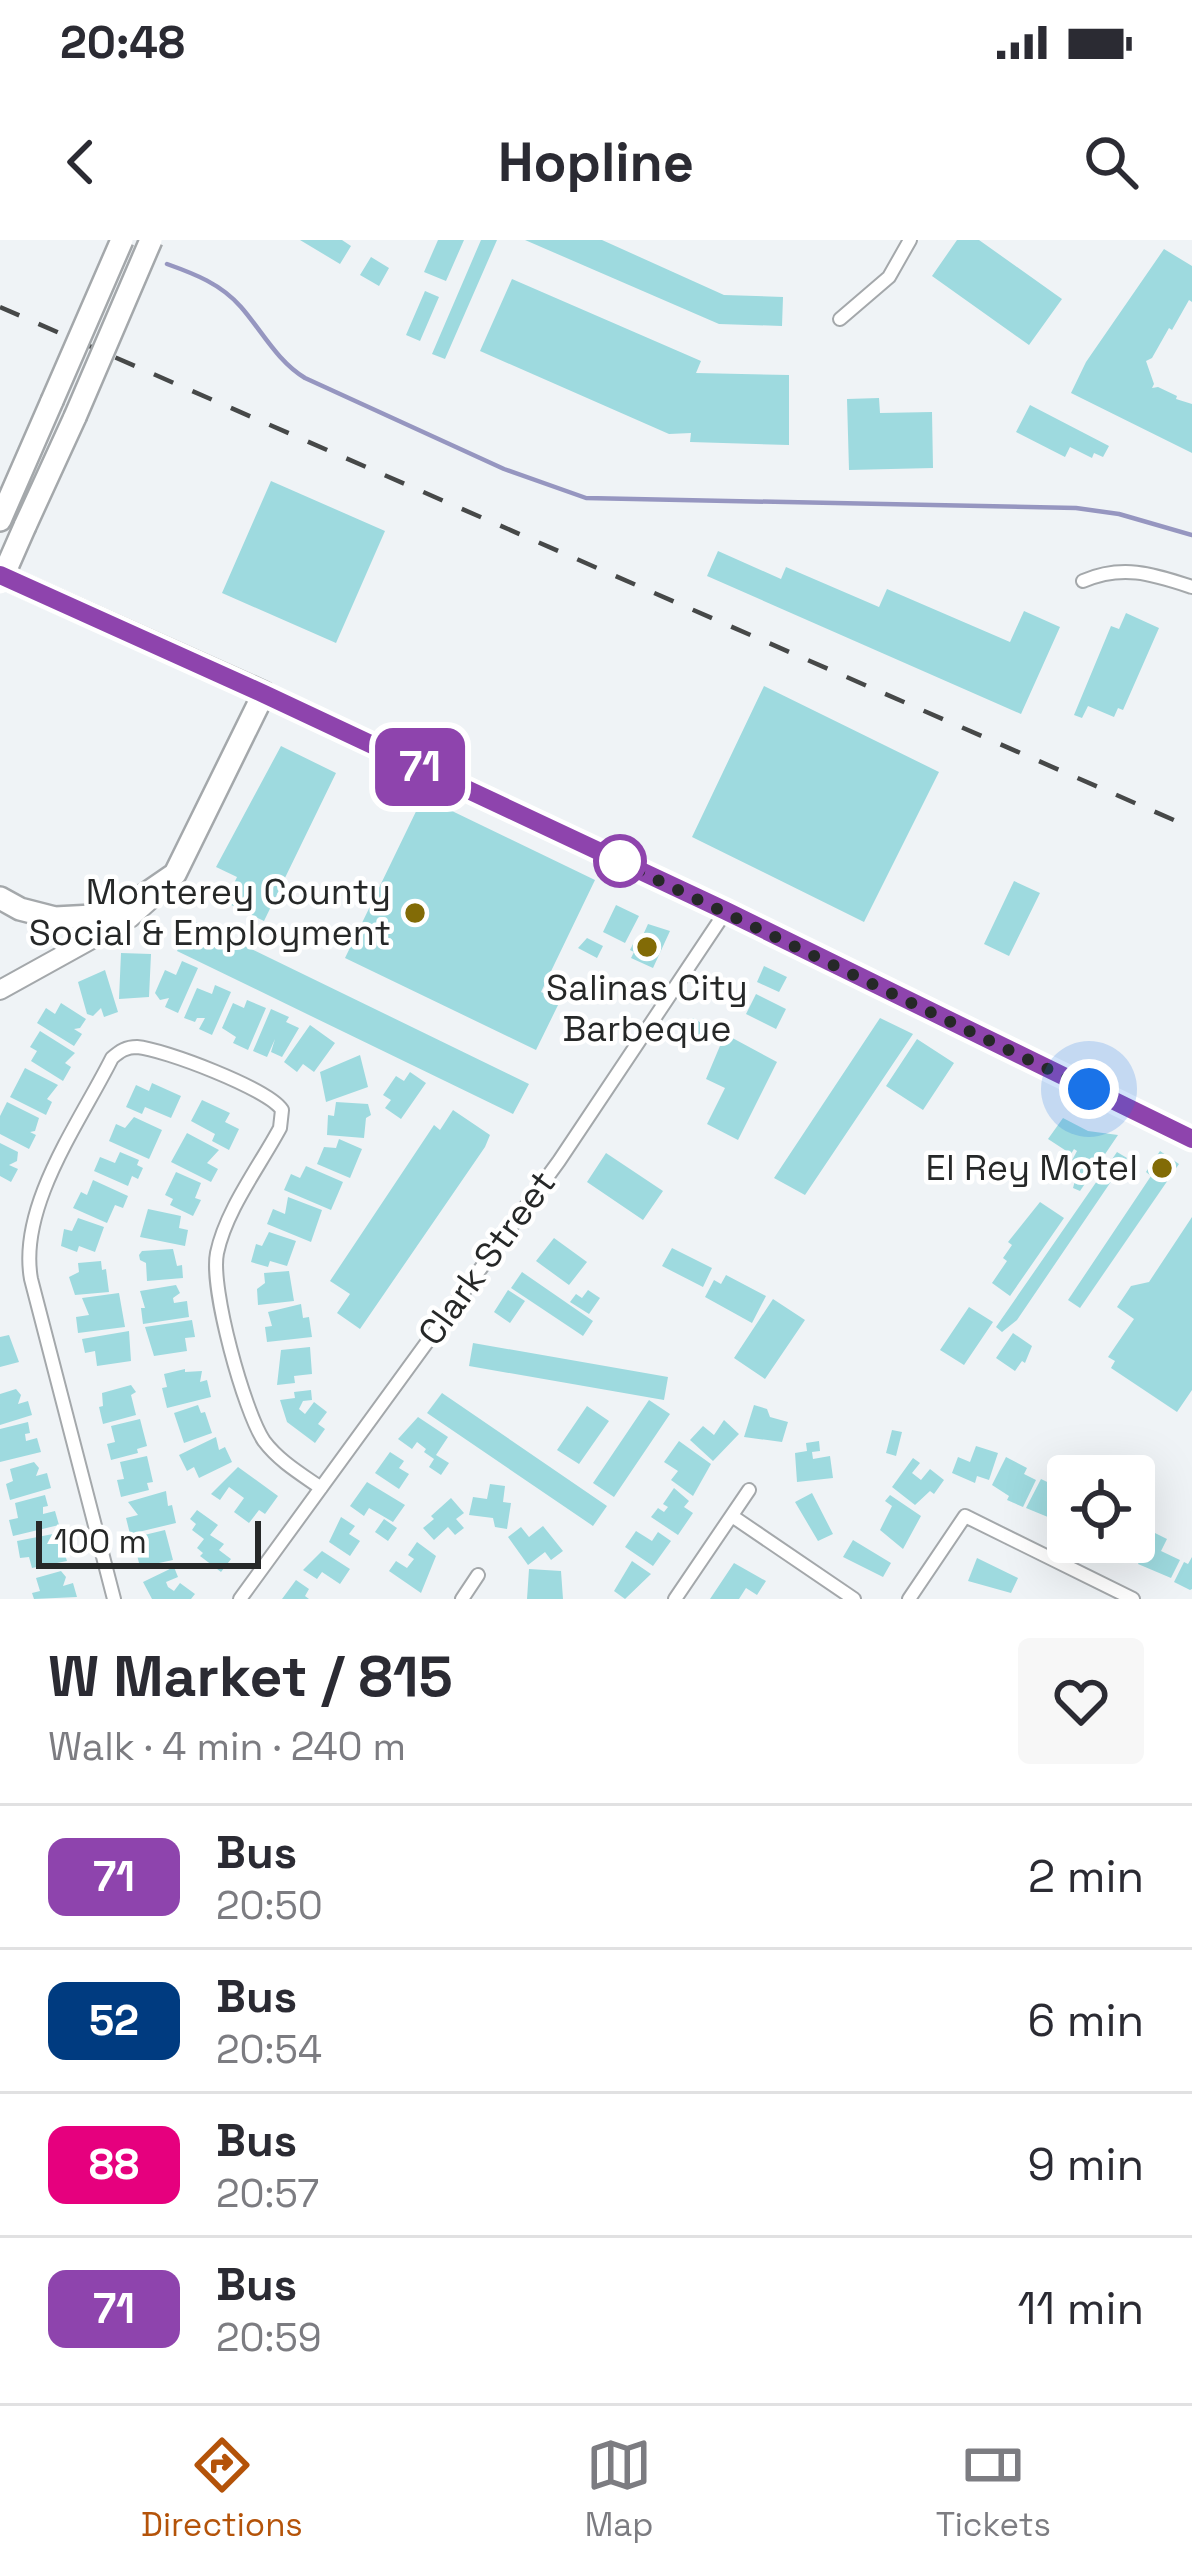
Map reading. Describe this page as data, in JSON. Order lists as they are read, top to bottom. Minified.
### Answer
{"streets":{"street":["Clark Street"]},"places":["Monterey County Social & Employment","Salinas City Barbeque","El Rey Motel"],"lines":["bus line 71"],"scale_bar":"100 m","page":{"status":"20:48","header":"Hopline","on_map":"71","scale":"100 m","heading":["W Market / 815","Walk · 4 min · 240 m"],"list":[{"mark":"71","name":"Bus","note":"20:50","value":"2 min"},{"mark":"52","name":"Bus","note":"20:54","value":"6 min"},{"mark":"88","name":"Bus","note":"20:57","value":"9 min"},{"mark":"71","name":"Bus","note":"20:59","value":"11 min"}],"tabs":["Directions","Map","Tickets"]}}
